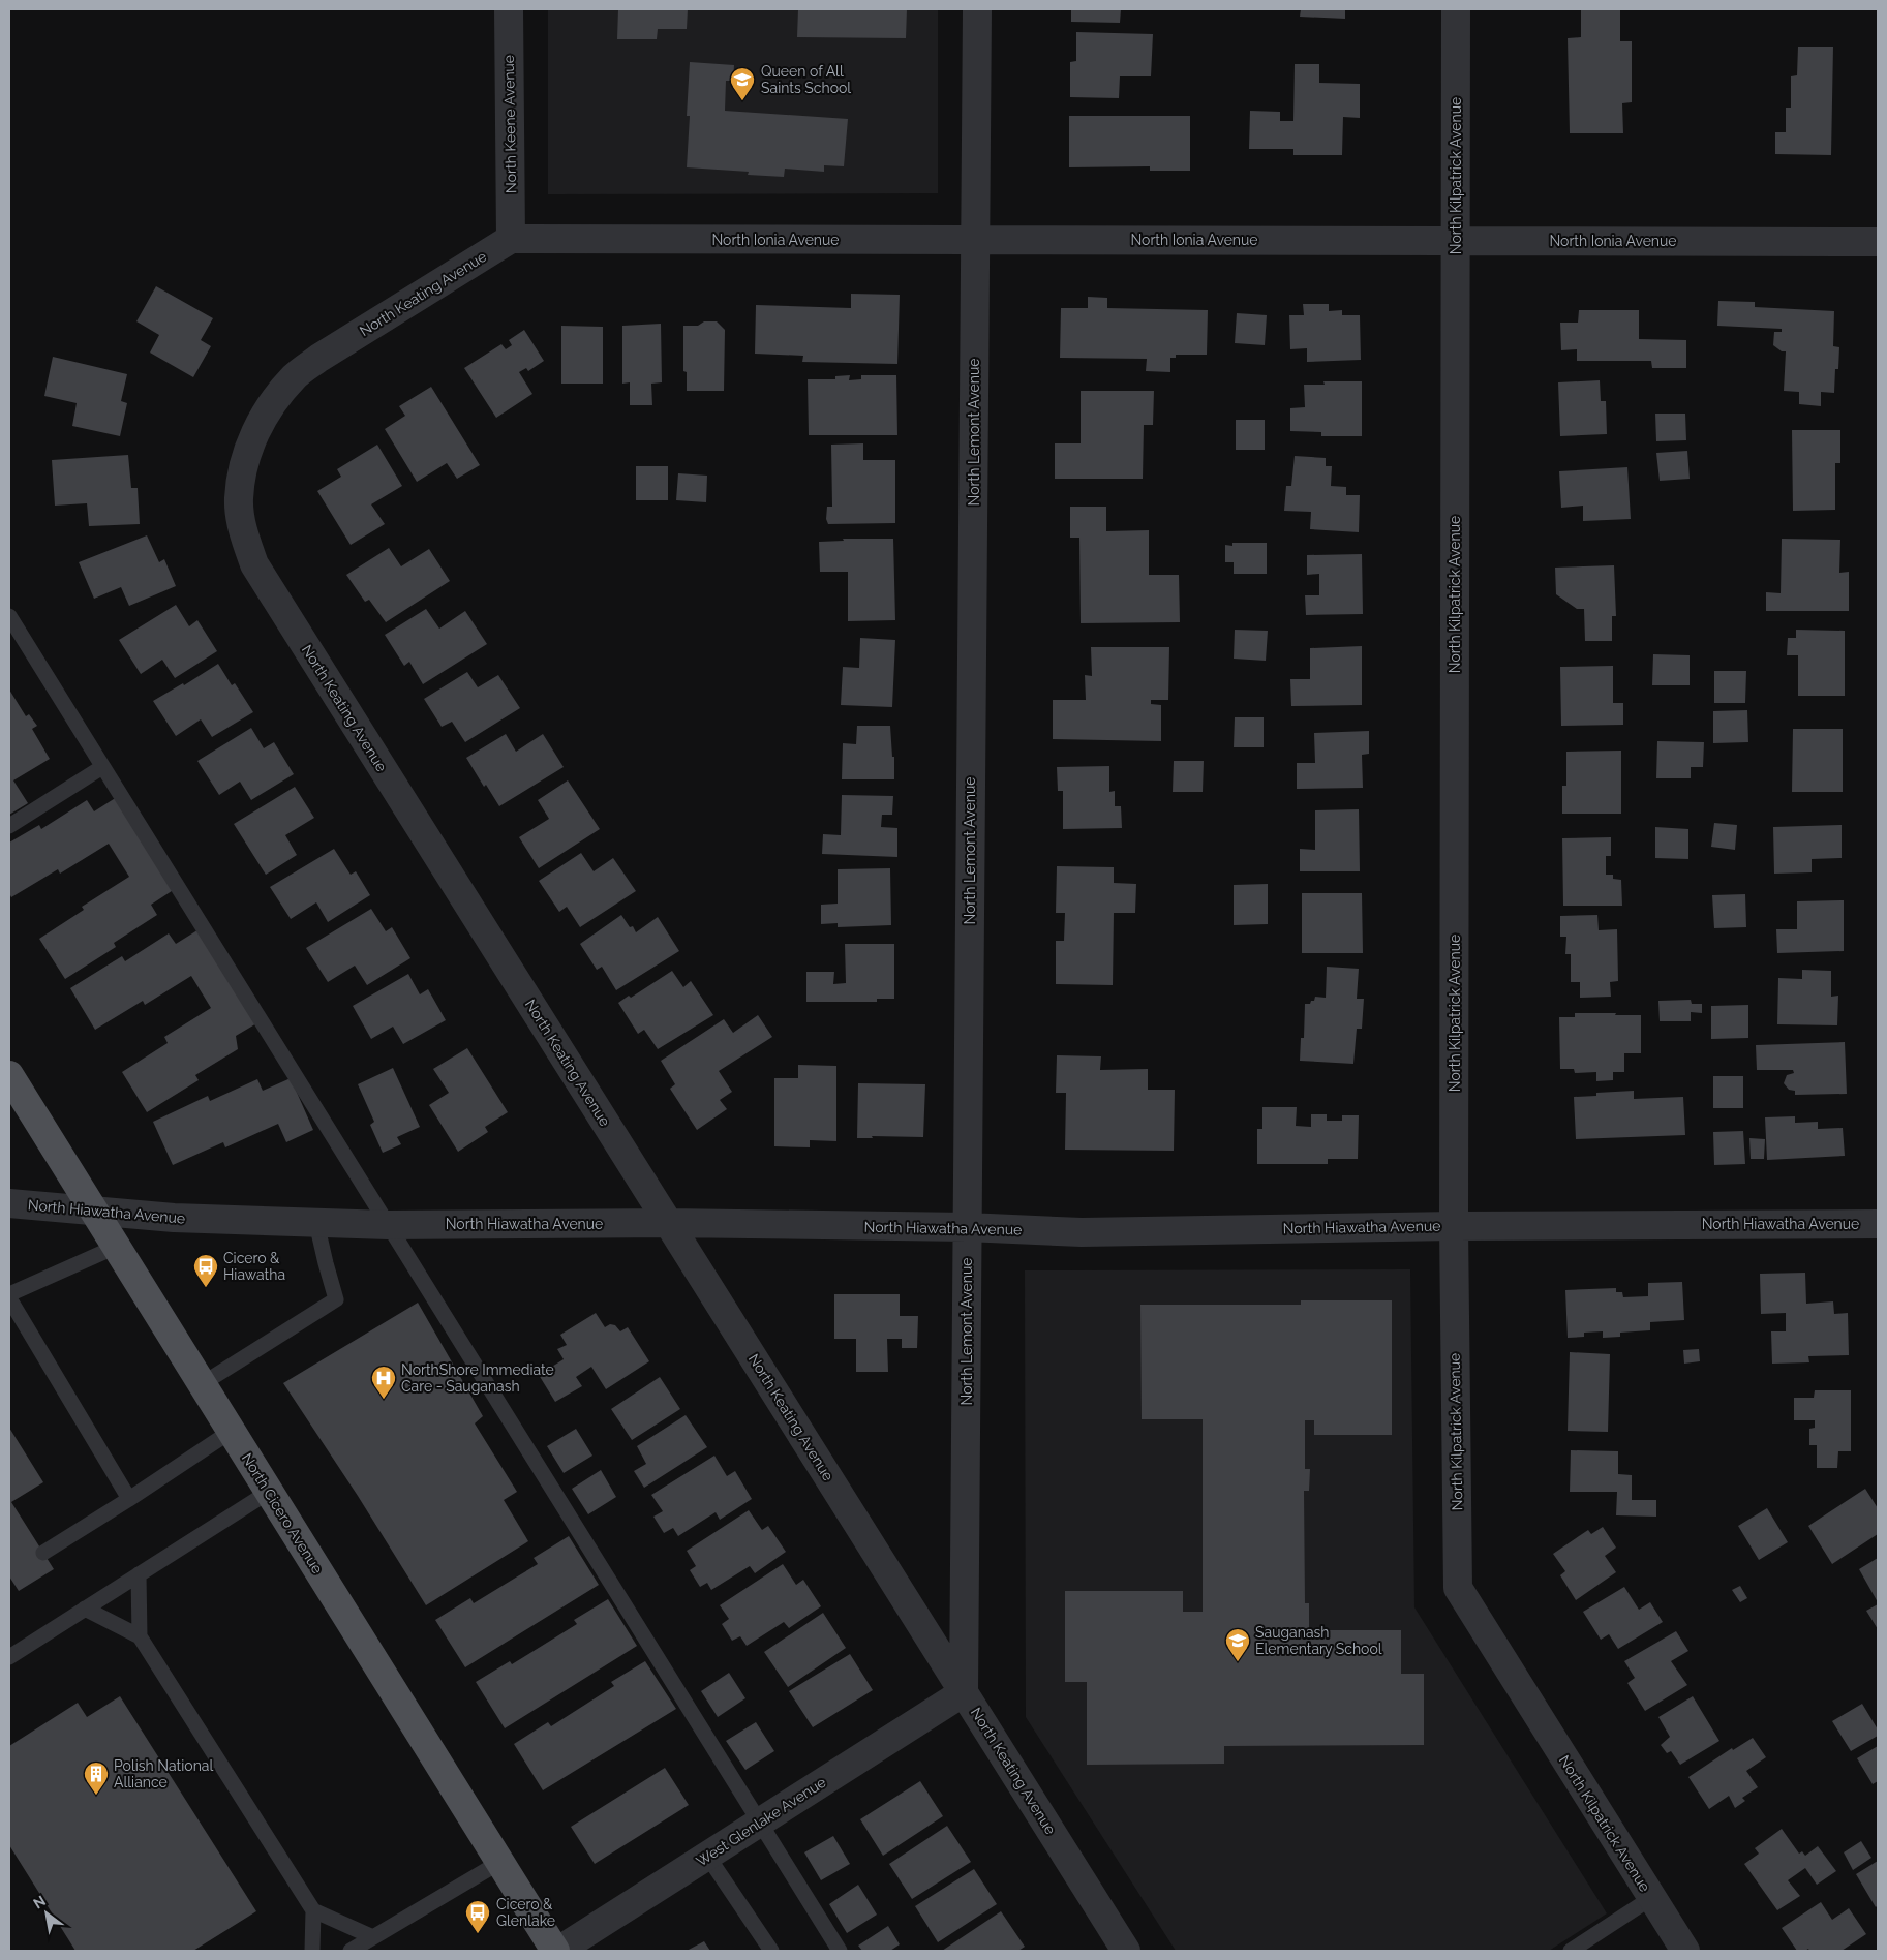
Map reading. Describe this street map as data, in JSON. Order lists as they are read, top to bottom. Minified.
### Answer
{"streets":{"main road":["North Cicero Avenue"],"street":["North Keene Avenue","North Kilpatrick Avenue","North Ionia Avenue","North Keating Avenue","North Lemont Avenue","North Hiawatha Avenue","West Glenlake Avenue"]},"crossings":[["North Keene Avenue","North Ionia Avenue"],["North Keene Avenue","North Keating Avenue"],["North Kilpatrick Avenue","North Ionia Avenue"],["North Kilpatrick Avenue","North Hiawatha Avenue"],["North Ionia Avenue","North Keating Avenue"],["North Ionia Avenue","North Lemont Avenue"],["North Keating Avenue","North Lemont Avenue"],["North Keating Avenue","North Hiawatha Avenue"],["North Keating Avenue","West Glenlake Avenue"],["North Lemont Avenue","North Hiawatha Avenue"],["North Lemont Avenue","West Glenlake Avenue"],["North Hiawatha Avenue","North Cicero Avenue"],["North Cicero Avenue","West Glenlake Avenue"]],"places":{"school or university":["Queen of All Saints School","Sauganash Elementary School"],"bus stop":["Cicero & Hiawatha","Cicero & Glenlake"],"hospital":["NorthShore Immediate Care - Sauganash"],"building":["Polish National Alliance"]},"north":"top left"}
